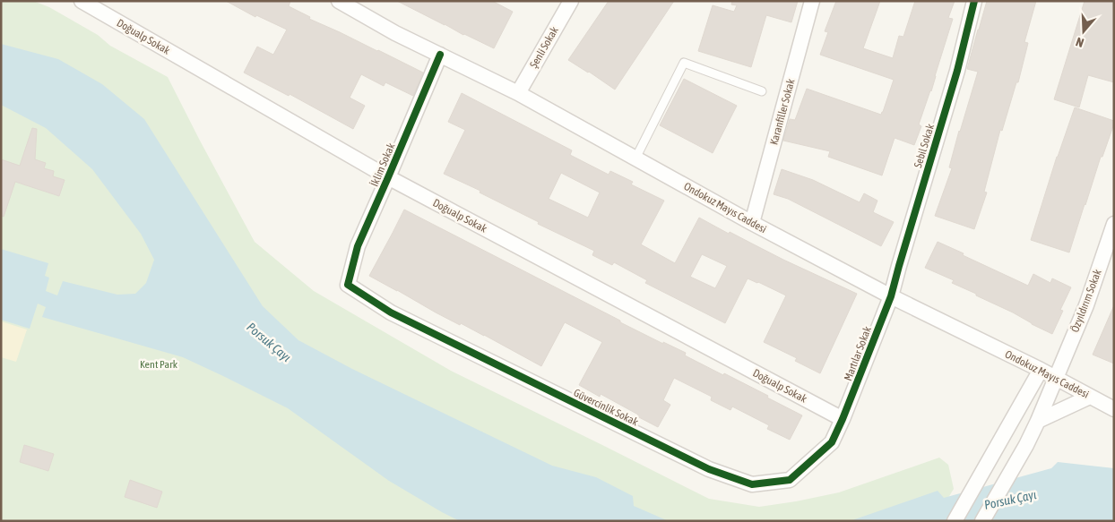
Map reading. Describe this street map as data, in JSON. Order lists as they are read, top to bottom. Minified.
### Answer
{"streets":{"street":["Doğualp Sokak","Şenli Sokak","Karanfiller Sokak","Sebil Sokak","İklim Sokak","Ondokuz Mayıs Caddesi","Özyıldırım Sokak","Martılar Sokak","Güvercinlik Sokak"]},"crossings":[["Doğualp Sokak","İklim Sokak"],["Doğualp Sokak","Martılar Sokak"],["Doğualp Sokak","Güvercinlik Sokak"],["Şenli Sokak","Ondokuz Mayıs Caddesi"],["Karanfiller Sokak","Ondokuz Mayıs Caddesi"],["Sebil Sokak","Ondokuz Mayıs Caddesi"],["Sebil Sokak","Martılar Sokak"],["İklim Sokak","Ondokuz Mayıs Caddesi"],["İklim Sokak","Güvercinlik Sokak"],["Ondokuz Mayıs Caddesi","Özyıldırım Sokak"],["Ondokuz Mayıs Caddesi","Martılar Sokak"],["Martılar Sokak","Güvercinlik Sokak"]],"water":["Porsuk Çayı"],"parks":["Kent Park"],"north":"bottom"}
